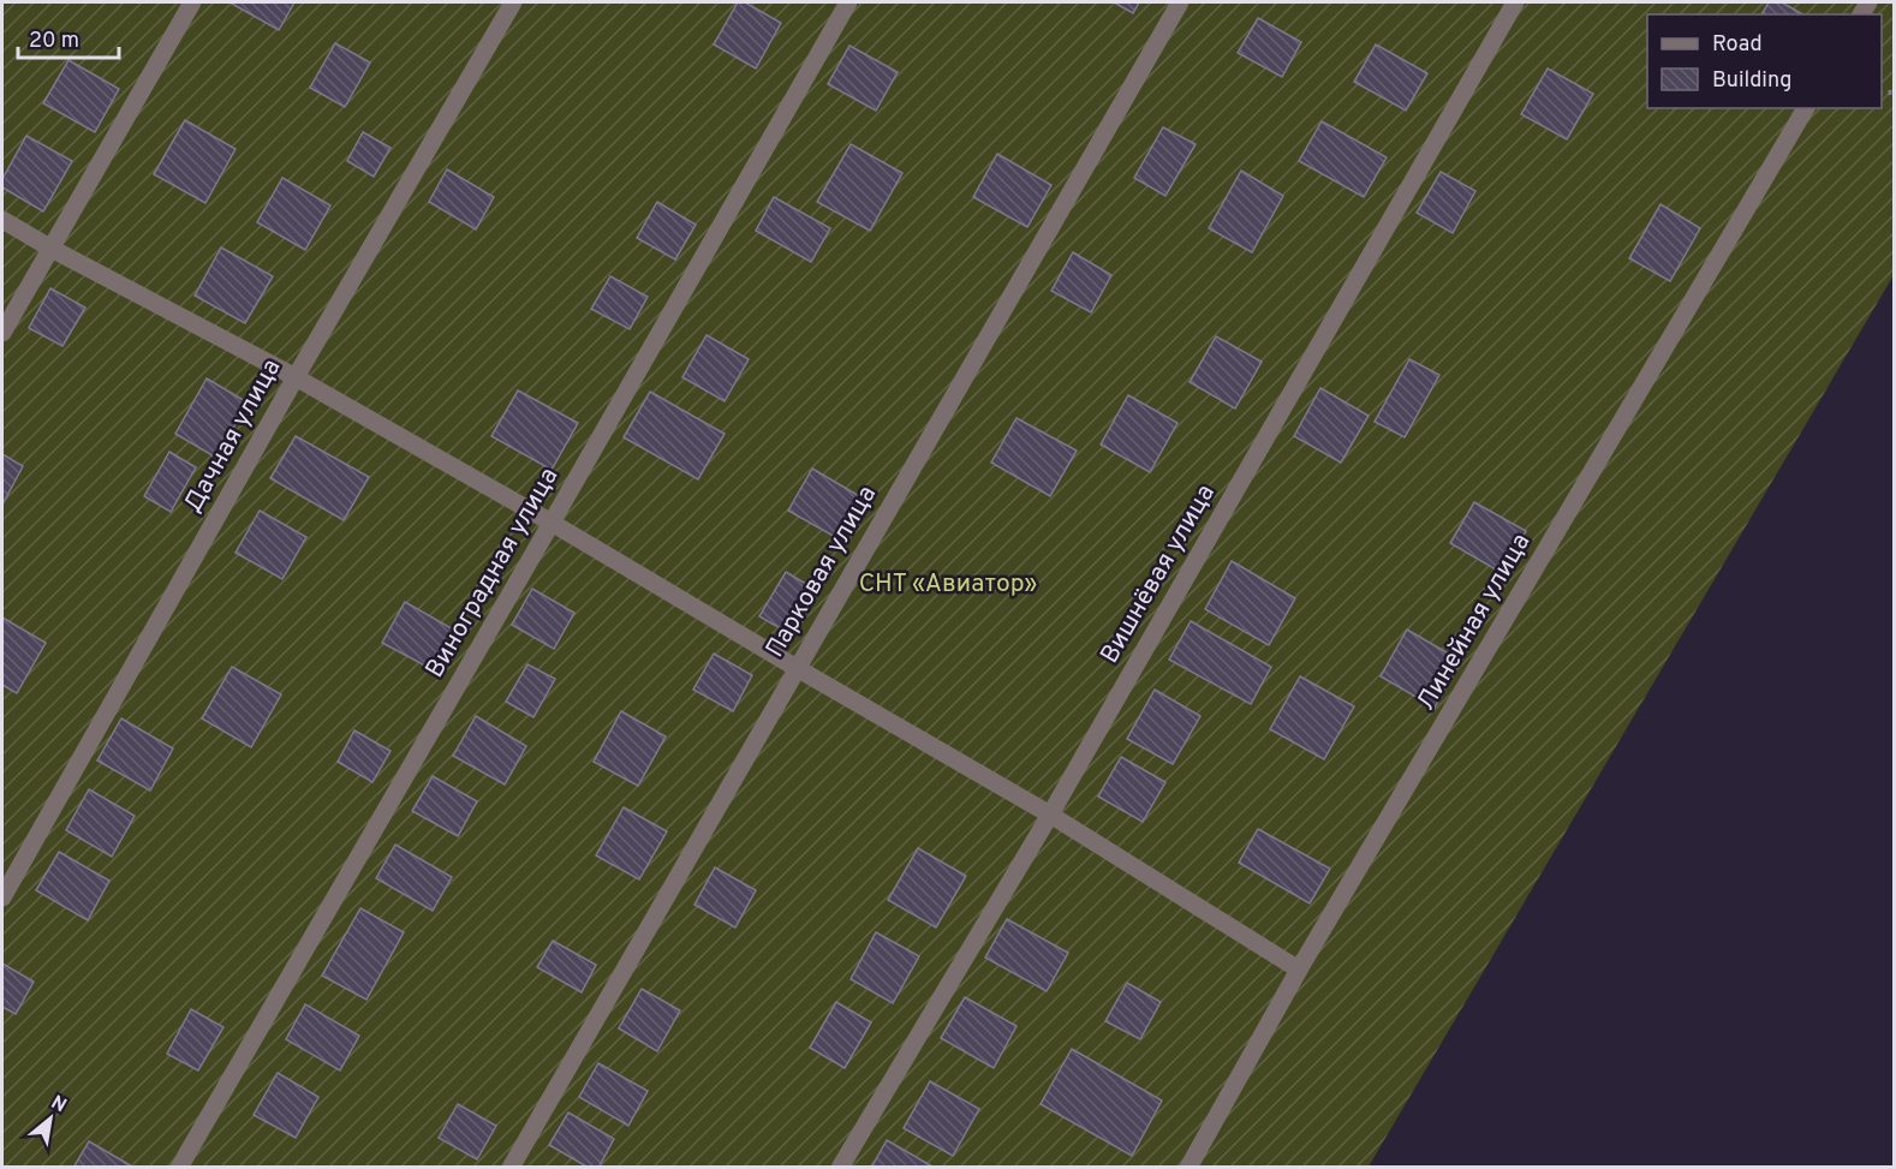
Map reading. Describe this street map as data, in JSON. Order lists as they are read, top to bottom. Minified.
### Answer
{"streets":{"street":["Дачная улица","Парковая улица","Виноградная улица","Вишнёвая улица","Линейная улица"]},"parks":["СНТ «Авиатор»"],"legend":["Road","Building"],"scale_bar":"20 m","north":"top right"}
